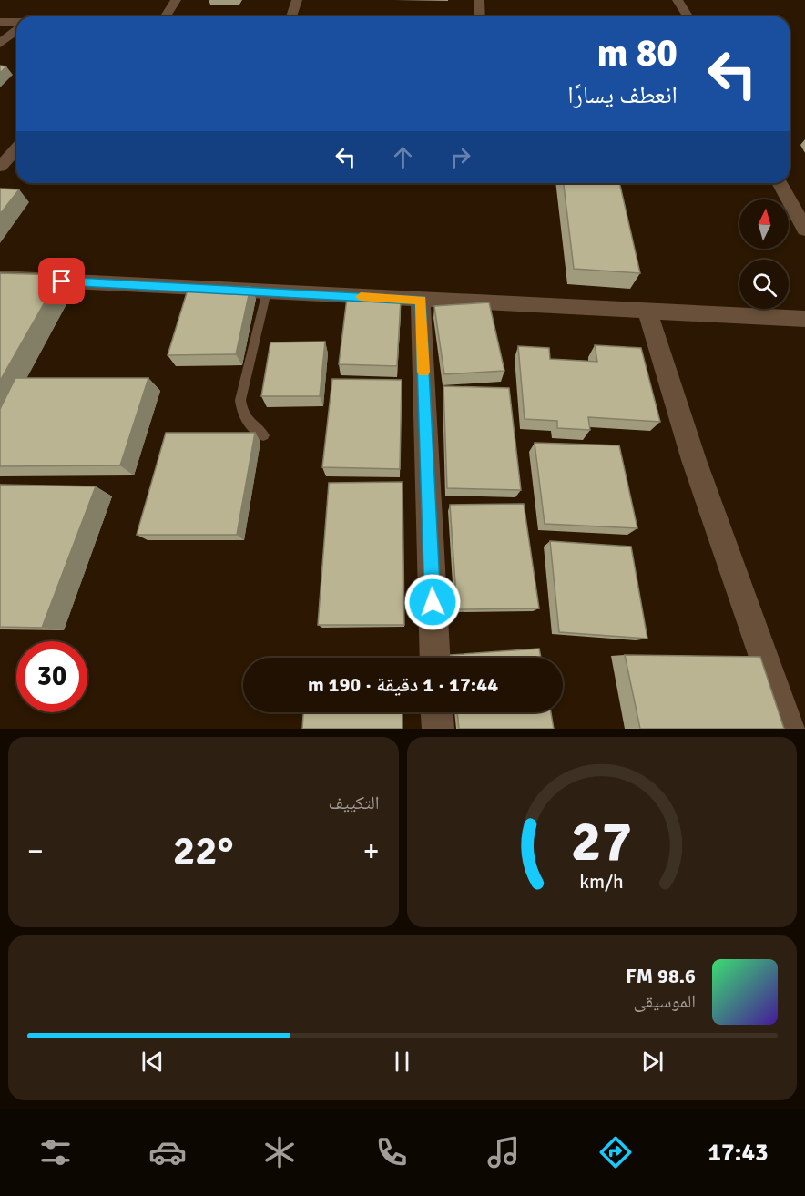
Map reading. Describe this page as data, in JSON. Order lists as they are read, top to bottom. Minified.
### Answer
{"north":"top","page":{"turn":["80 m","انعطف يسارًا"],"limit":"30","trip":"17:44 · 1 دقيقة · 190 m","tile":"التكييف","heat":["−","22°","+"],"song":["98.6 FM","الموسيقى"],"tabs":"17:43","gauge":["27","km/h"]}}
